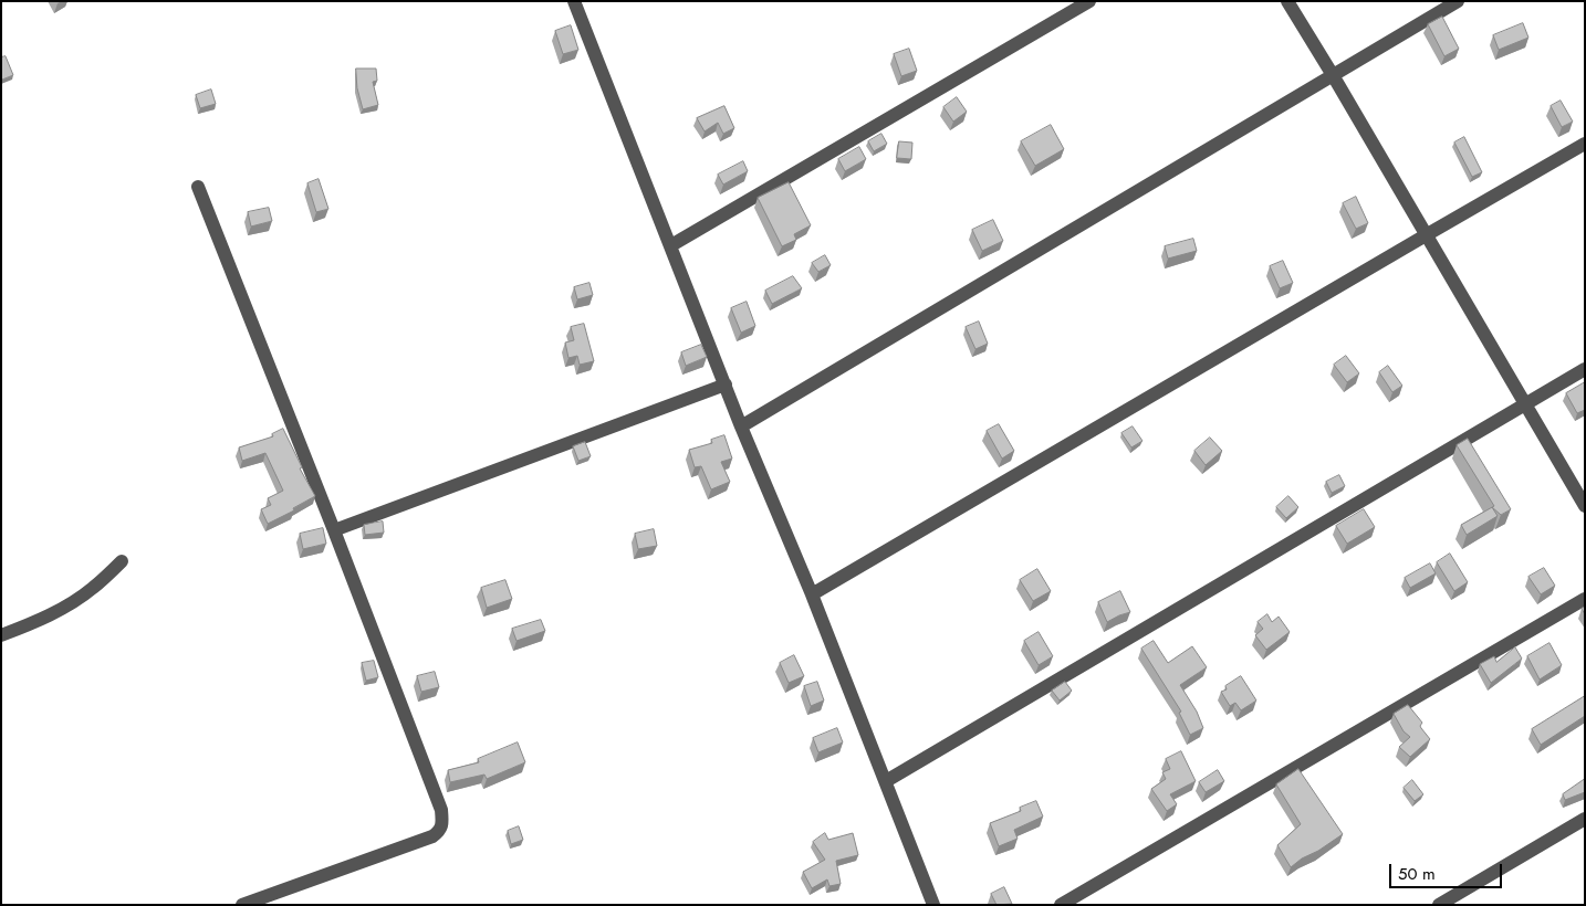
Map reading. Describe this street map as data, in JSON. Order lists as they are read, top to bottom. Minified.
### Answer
{"scale_bar":"50 m"}
